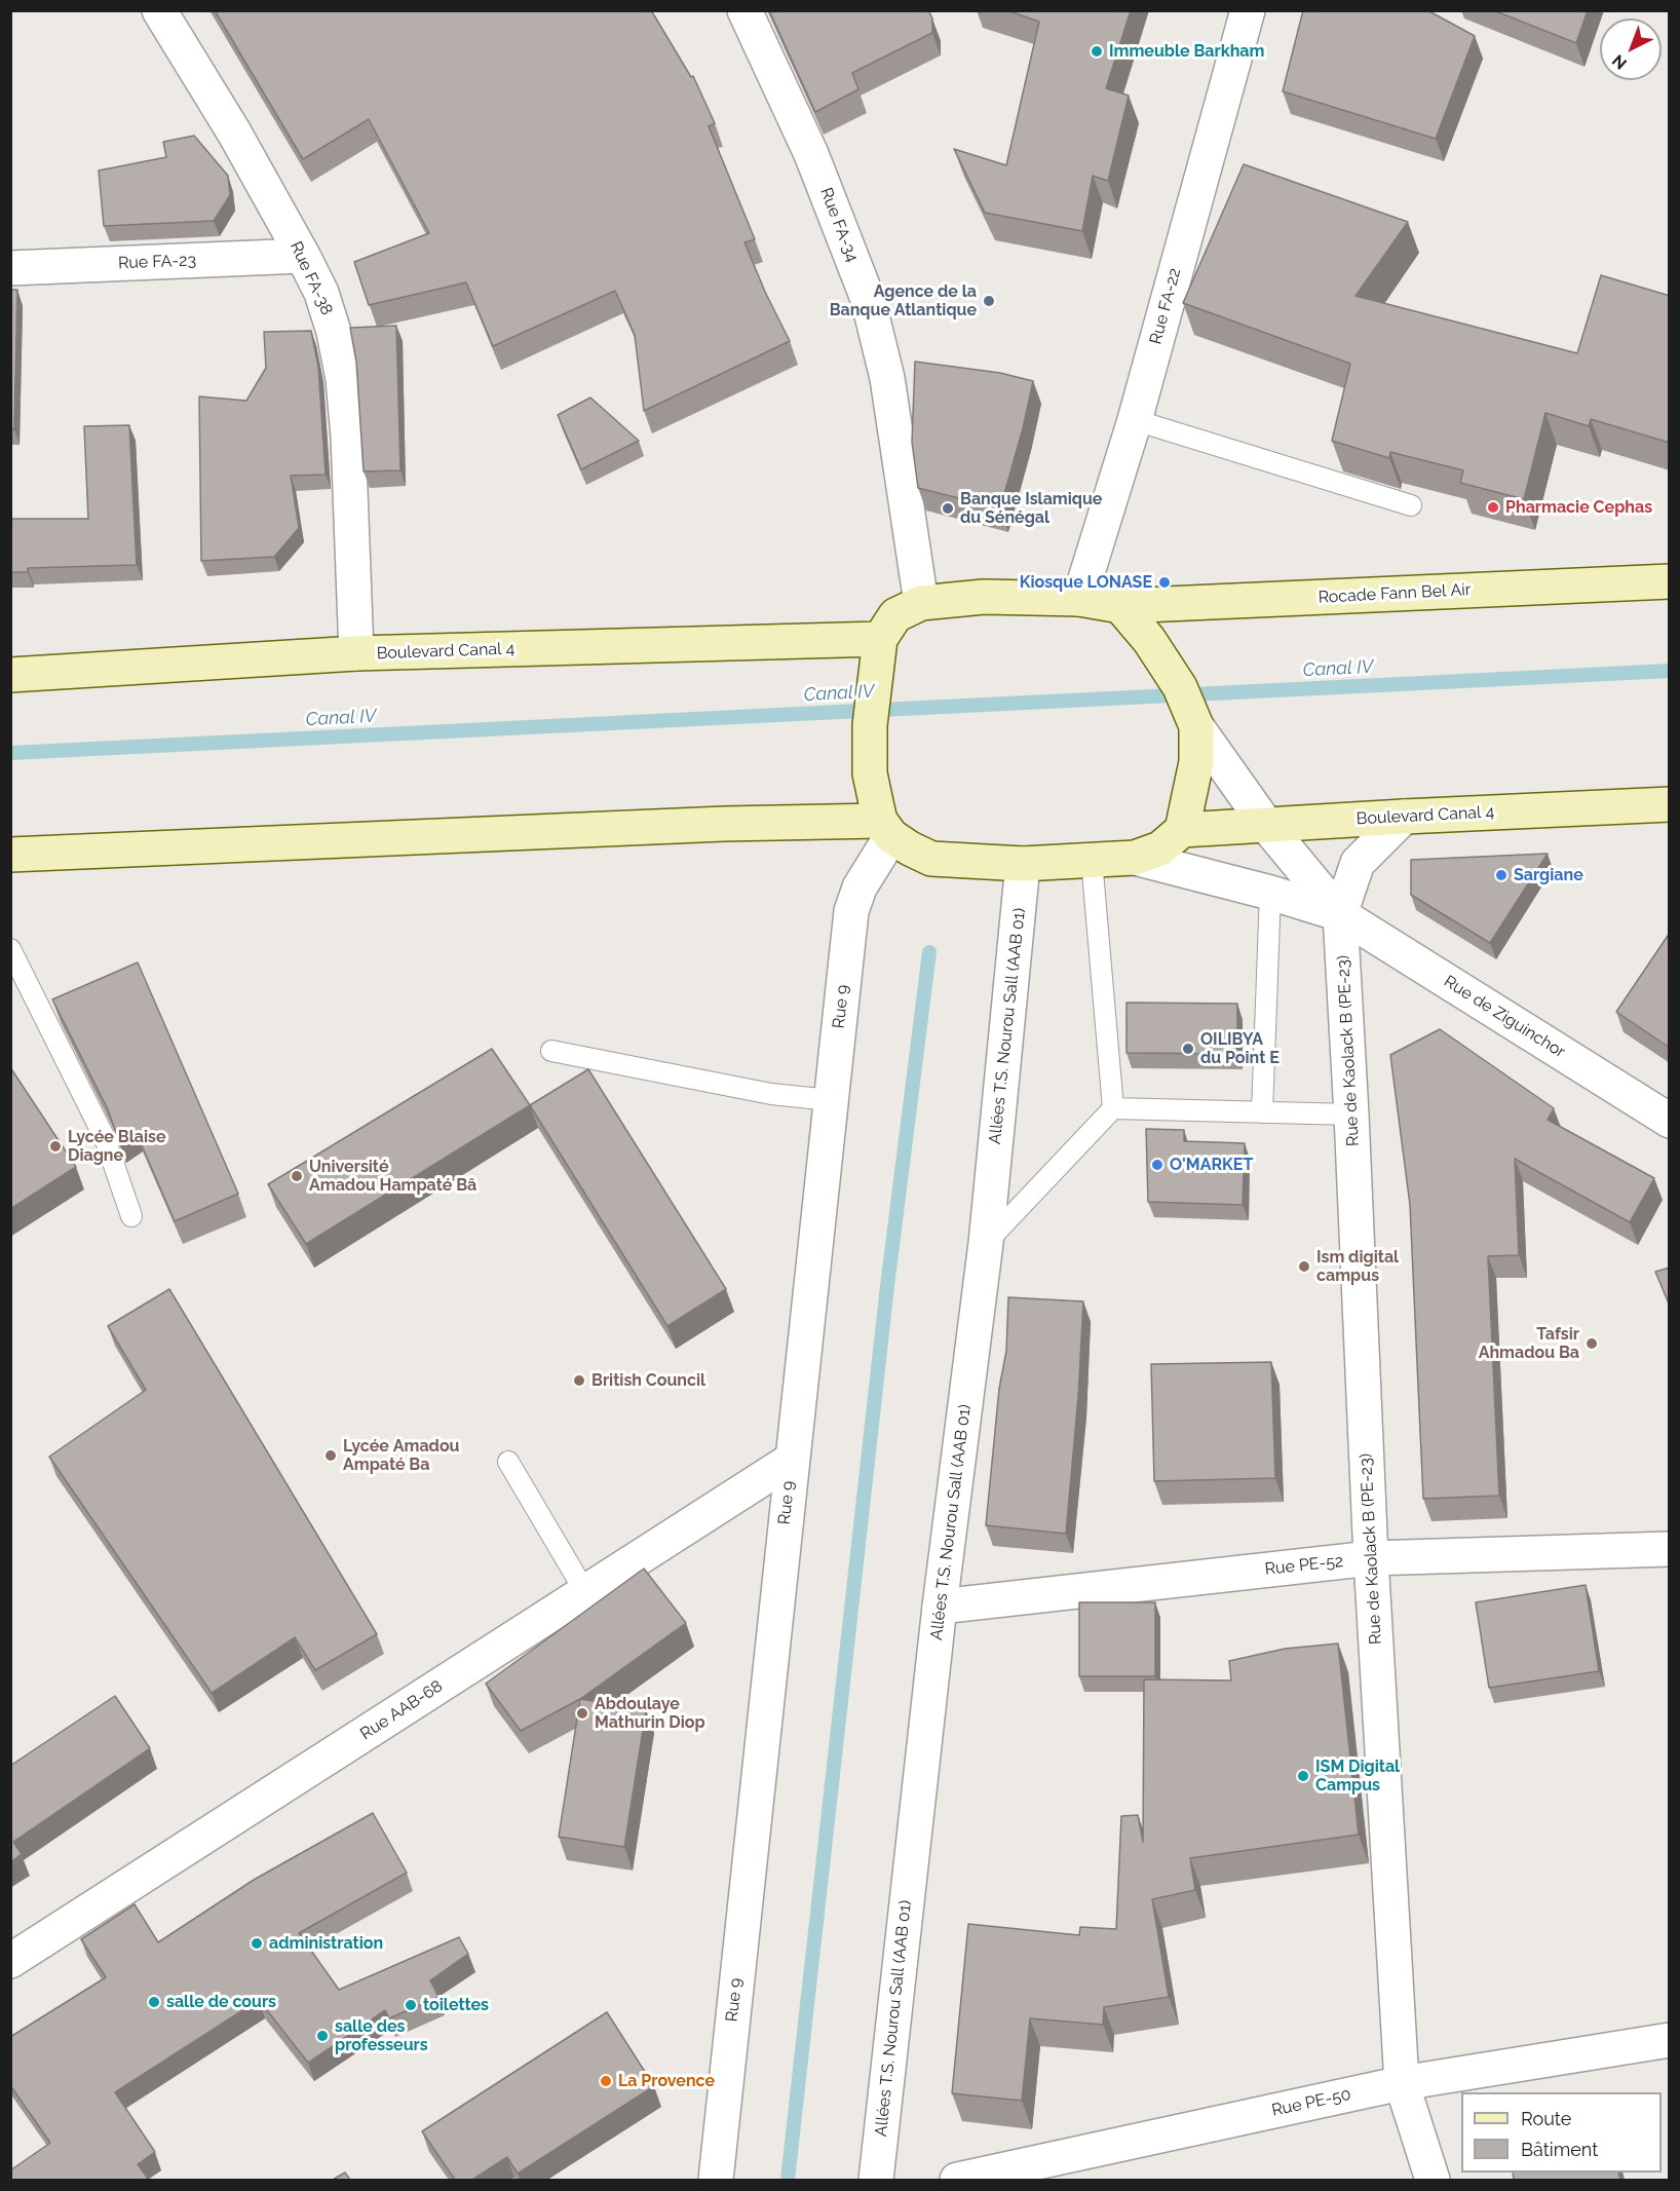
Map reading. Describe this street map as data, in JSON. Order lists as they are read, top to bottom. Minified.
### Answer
{"streets":{"main road":["Rocade Fann Bel Air","Boulevard Canal 4"],"street":["Rue FA-34","Rue FA-23","Rue FA-38","Rue FA-22","Rue 9","Rue de Ziguinchor","Allées T.S. Nourou Sall (AAB 01)","Rue de Kaolack B (PE-23)","Rue PE-52","Rue AAB-68","Rue PE-50"]},"crossings":[["Rue FA-34","Rocade Fann Bel Air"],["Rue FA-23","Rue FA-38"],["Rue FA-38","Boulevard Canal 4"],["Rue FA-22","Rocade Fann Bel Air"],["Rue 9","Rue AAB-68"],["Rue de Ziguinchor","Rue de Kaolack B (PE-23)"],["Allées T.S. Nourou Sall (AAB 01)","Rue PE-52"],["Rue de Kaolack B (PE-23)","Rue PE-52"],["Rue de Kaolack B (PE-23)","Rue PE-50"]],"water":["Canal IV"],"places":["Immeuble Barkham","Agence de la Banque Atlantique","Pharmacie Cephas","Banque Islamique du Sénégal","Kiosque LONASE","Sargiane","OILIBYA du Point E","Lycée Blaise Diagne","O'MARKET","Université Amadou Hampaté Bâ","Ism digital campus","Tafsir Ahmadou Ba","British Council","Lycée Amadou Ampaté Ba","Abdoulaye Mathurin Diop","ISM Digital Campus","administration","salle de cours","toilettes","salle des professeurs","La Provence"],"legend":["Route","Bâtiment"],"north":"bottom left"}
